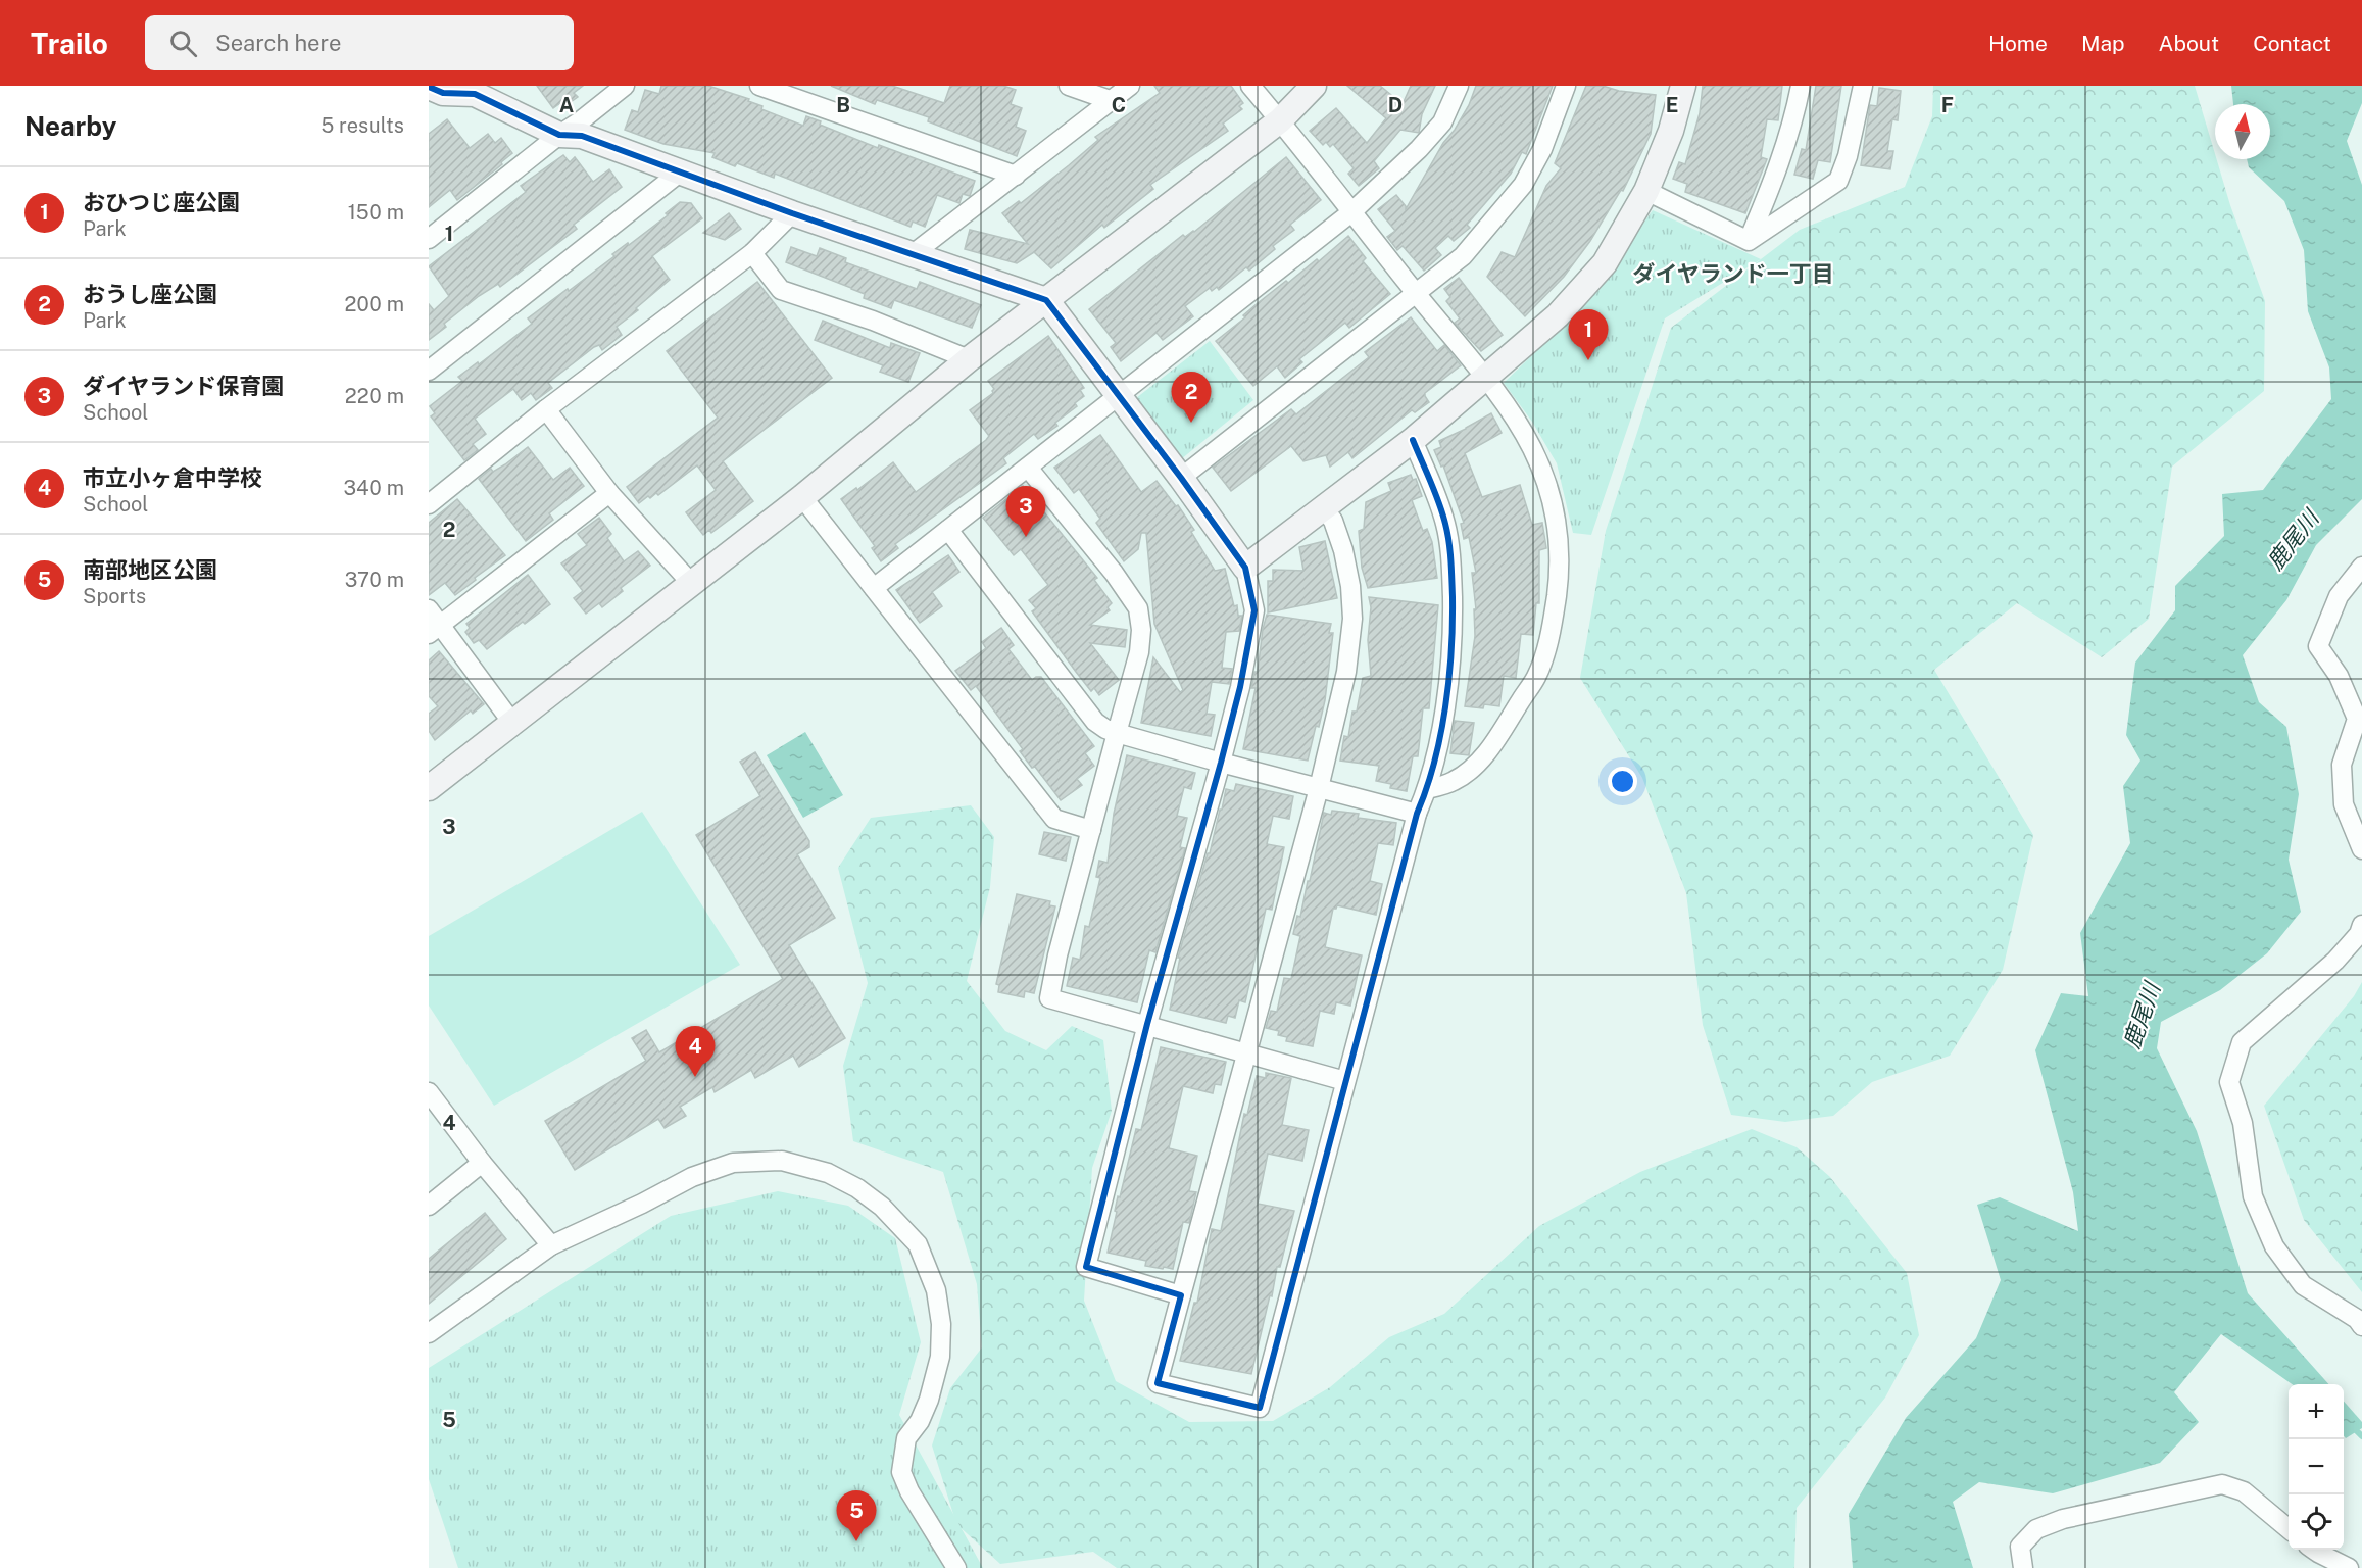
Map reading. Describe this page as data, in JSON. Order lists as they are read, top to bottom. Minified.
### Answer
{"districts":["ダイヤランド一丁目"],"water":["鹿尾川"],"north":"top","page":{"header":"Trailo","search":"Search here","nav":["Home","Map","About","Contact"],"heading":["Nearby","5 results"],"list":[{"mark":"1","name":"おひつじ座公園","note":"Park","value":"150 m"},{"mark":"2","name":"おうし座公園","note":"Park","value":"200 m"},{"mark":"3","name":"ダイヤランド保育園","note":"School","value":"220 m"},{"mark":"4","name":"市立小ヶ倉中学校","note":"School","value":"340 m"},{"mark":"5","name":"南部地区公園","note":"Sports","value":"370 m"}],"pins":["1","2","3","4","5"],"map_buttons":["+","−"]},"grid":{"columns":["A","B","C","D","E","F"],"rows":["1","2","3","4","5"]}}
